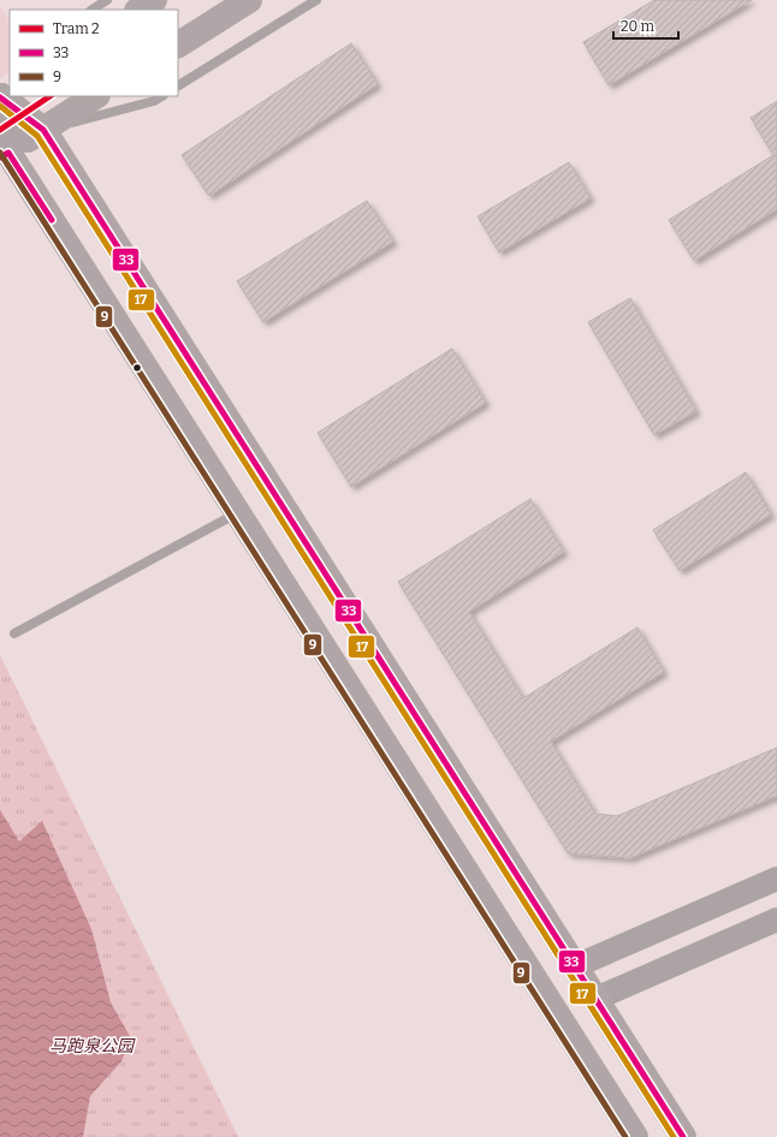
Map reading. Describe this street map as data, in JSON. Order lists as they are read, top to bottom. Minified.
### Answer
{"parks":["马跑泉公园"],"lines":["tram line 2","transit line 33","transit line 17","transit line 9"],"legend":["Tram 2","33","9"],"scale_bar":"20 m"}
